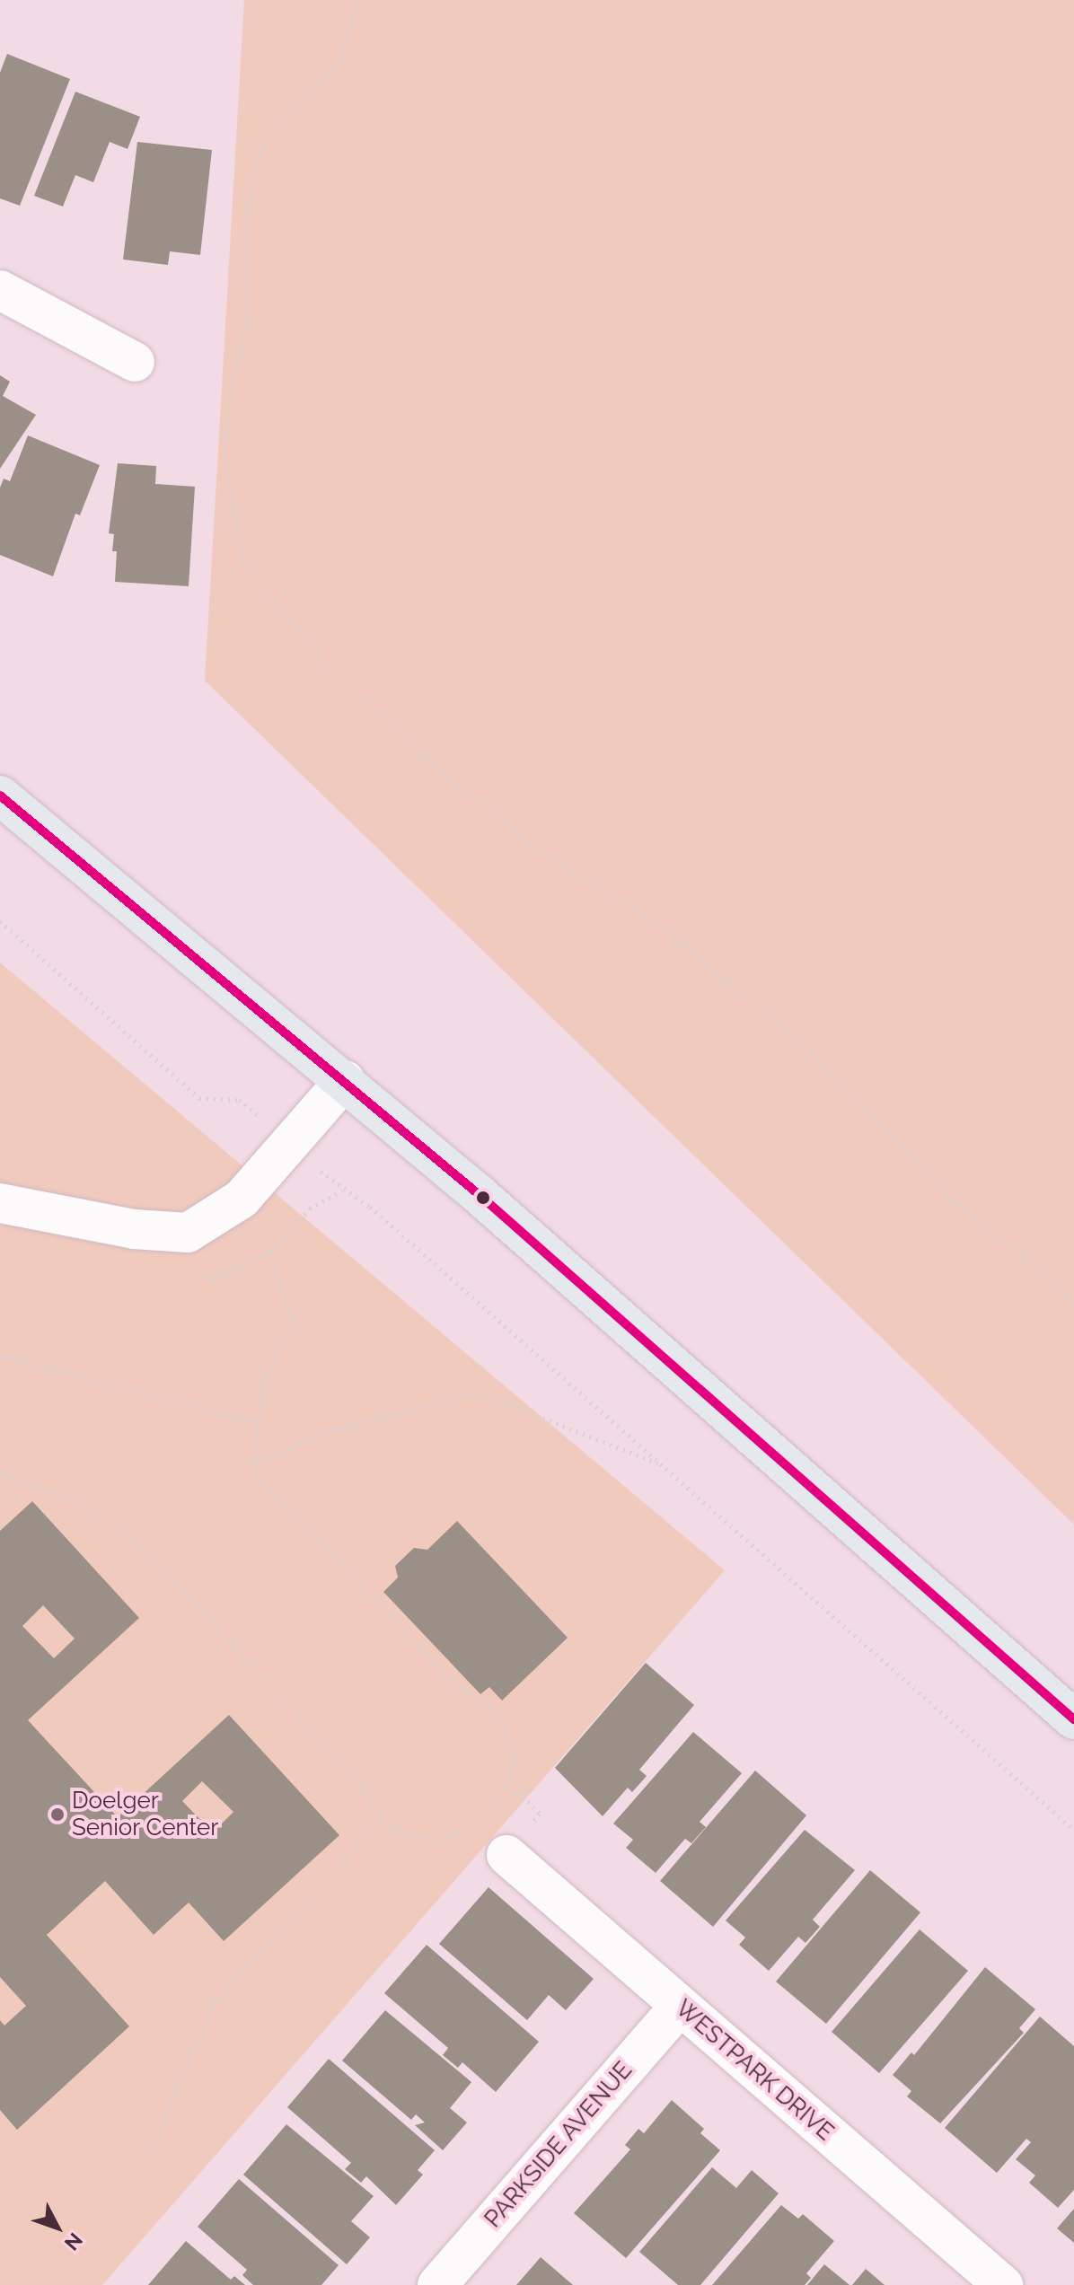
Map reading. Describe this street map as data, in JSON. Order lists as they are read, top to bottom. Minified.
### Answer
{"streets":{"street":["WESTPARK DRIVE","PARKSIDE AVENUE"]},"crossings":[["WESTPARK DRIVE","PARKSIDE AVENUE"]],"places":["Doelger Senior Center"],"north":"bottom right"}
